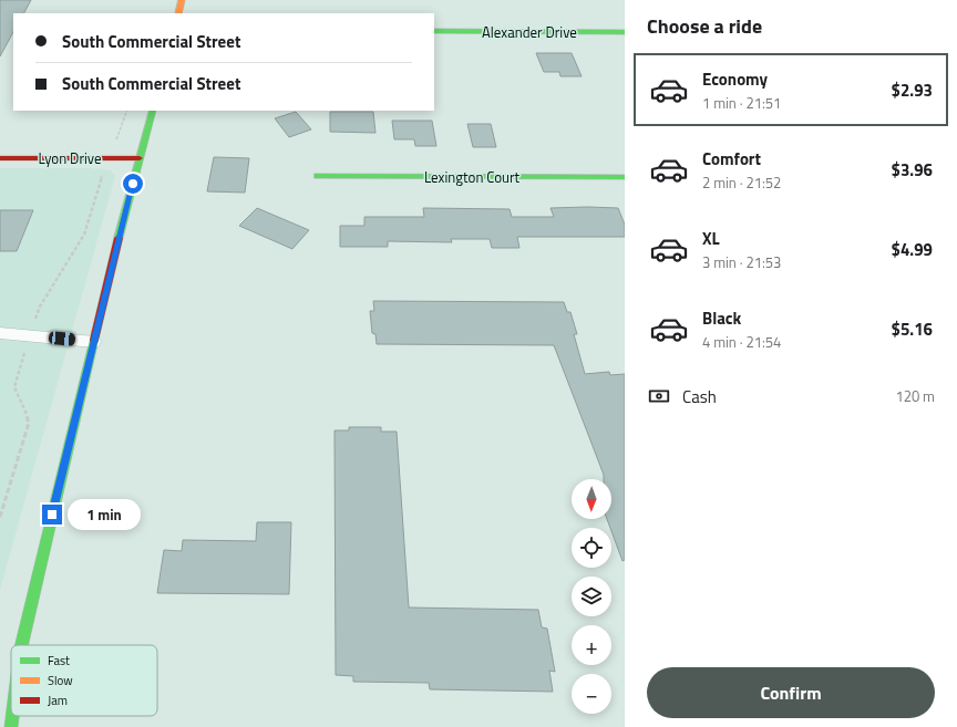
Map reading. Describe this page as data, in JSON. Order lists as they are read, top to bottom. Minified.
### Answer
{"streets":{"street":["Alexander Drive","Lyon Drive","Lexington Court"]},"legend":["Fast","Slow","Jam"],"north":"bottom","page":{"heading":"Choose a ride","banner":["South Commercial Street","South Commercial Street"],"list":[{"name":"Economy","note":"1 min · 21:51","value":"$2.93"},{"name":"Comfort","note":"2 min · 21:52","value":"$3.96"},{"name":"XL","note":"3 min · 21:53","value":"$4.99"},{"name":"Black","note":"4 min · 21:54","value":"$5.16"}],"pay":["Cash","120 m"],"map_buttons":["+","−"],"bubble":"1 min","buttons":"Confirm"}}
